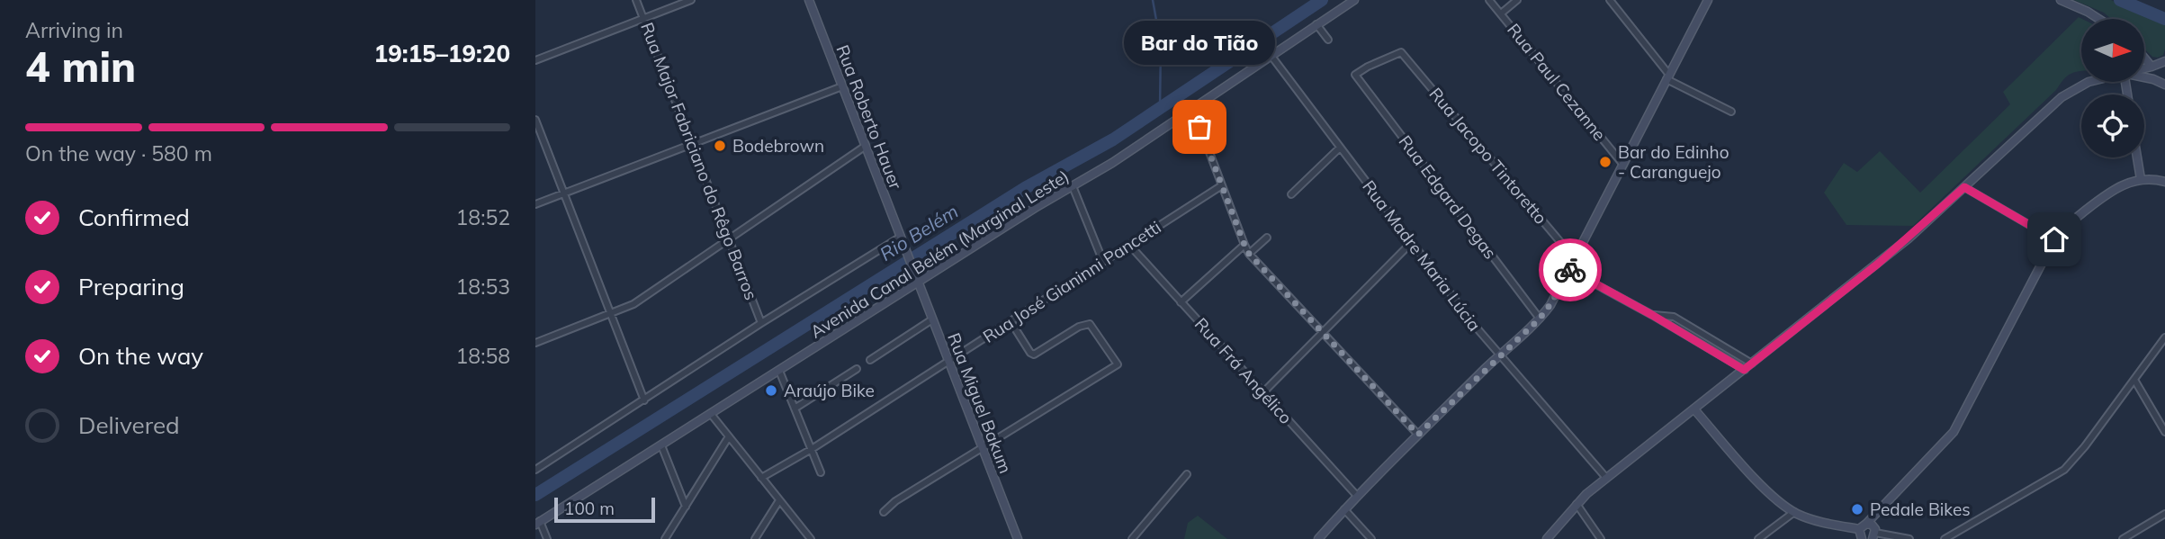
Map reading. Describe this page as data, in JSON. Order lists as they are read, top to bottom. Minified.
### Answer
{"streets":{"street":["Rua Paul Cezanne","Rua Roberto Hauer","Rua Jacopo Tintoretto","Rua Major Fabriciano do Rêgo Barros","Rua Edgard Degas","Avenida Canal Belém (Marginal Leste)","Rua Madre Maria Lúcia","Rua José Gianinni Pancetti","Rua Frá Angélico","Rua Miguel Bakum"]},"crossings":[["Rua Roberto Hauer","Avenida Canal Belém (Marginal Leste)"],["Rua Roberto Hauer","Rua Miguel Bakum"],["Rua Jacopo Tintoretto","Rua Edgard Degas"],["Avenida Canal Belém (Marginal Leste)","Rua Madre Maria Lúcia"],["Avenida Canal Belém (Marginal Leste)","Rua Miguel Bakum"],["Rua José Gianinni Pancetti","Rua Frá Angélico"],["Rua José Gianinni Pancetti","Rua Miguel Bakum"]],"water":["Rio Belém"],"places":["Bar do Tião","Bodebrown","Bar do Edinho - Caranguejo","Araújo Bike","Pedale Bikes"],"scale_bar":"100 m","north":"right","page":{"heading":["4 min","Arriving in","19:15–19:20"],"bubble":"Bar do Tião","bar":"On the way · 580 m","list":[["Confirmed","18:52"],["Preparing","18:53"],["On the way","18:58"],"Delivered"],"scale":"100 m"}}
